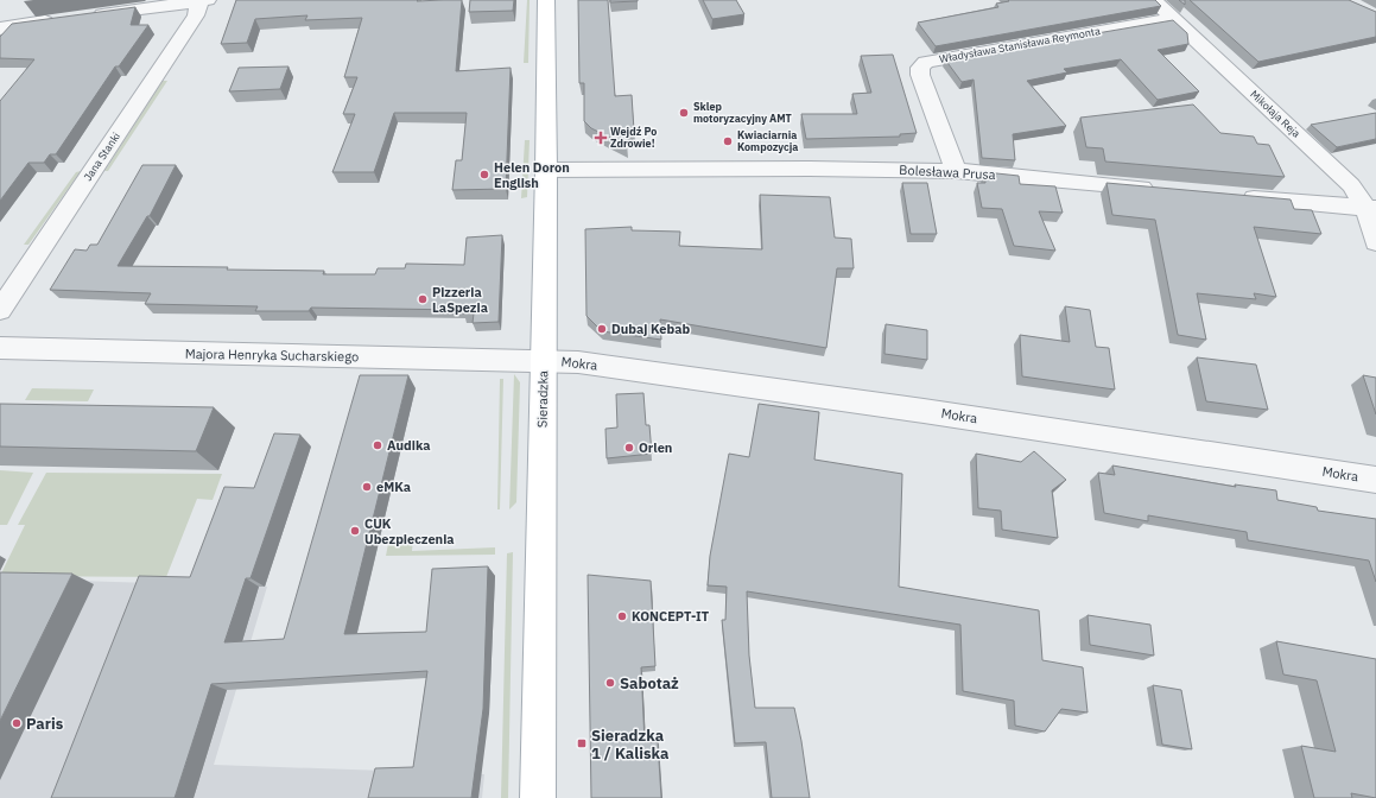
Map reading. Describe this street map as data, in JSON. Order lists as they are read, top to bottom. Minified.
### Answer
{"streets":{"main road":["Sieradzka"],"street":["Władysława Stanisława Reymonta","Mikołaja Reja","Jana Stanki","Bolesława Prusa","Majora Henryka Sucharskiego","Mokra"]},"crossings":[["Władysława Stanisława Reymonta","Mikołaja Reja"],["Władysława Stanisława Reymonta","Bolesława Prusa"],["Bolesława Prusa","Sieradzka"],["Majora Henryka Sucharskiego","Mokra"],["Majora Henryka Sucharskiego","Sieradzka"],["Mokra","Sieradzka"]],"places":{"other":["Sklep motoryzacyjny AMT","Kwiaciarnia Kompozycja","Helen Doron English","Pizzeria LaSpezia","Dubaj Kebab","Audika","Orlen","eMKa","CUK Ubezpieczenia","KONCEPT-IT","Sabotaż","Paris"],"health":["Wejdź Po Zdrowie!"],"transit":["Sieradzka 1 / Kaliska"]}}
